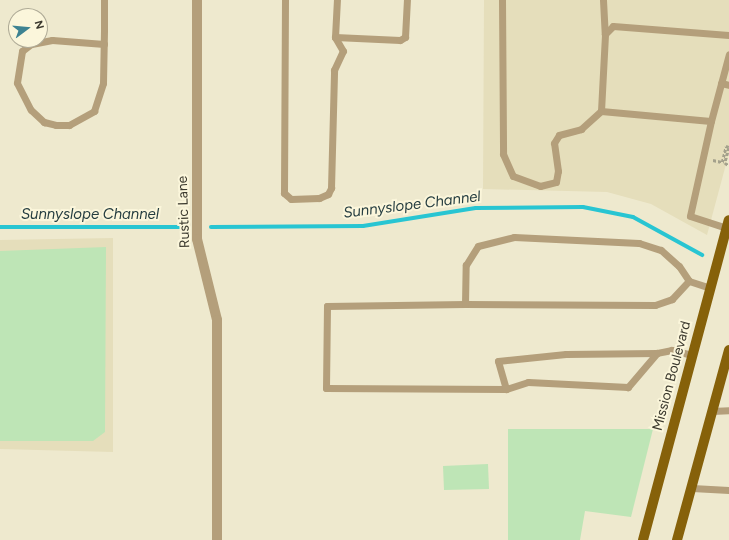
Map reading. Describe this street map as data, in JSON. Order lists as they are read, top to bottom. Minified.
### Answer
{"streets":{"main road":["Mission Boulevard"],"street":["Rustic Lane"]},"water":["Sunnyslope Channel"],"north":"right"}
